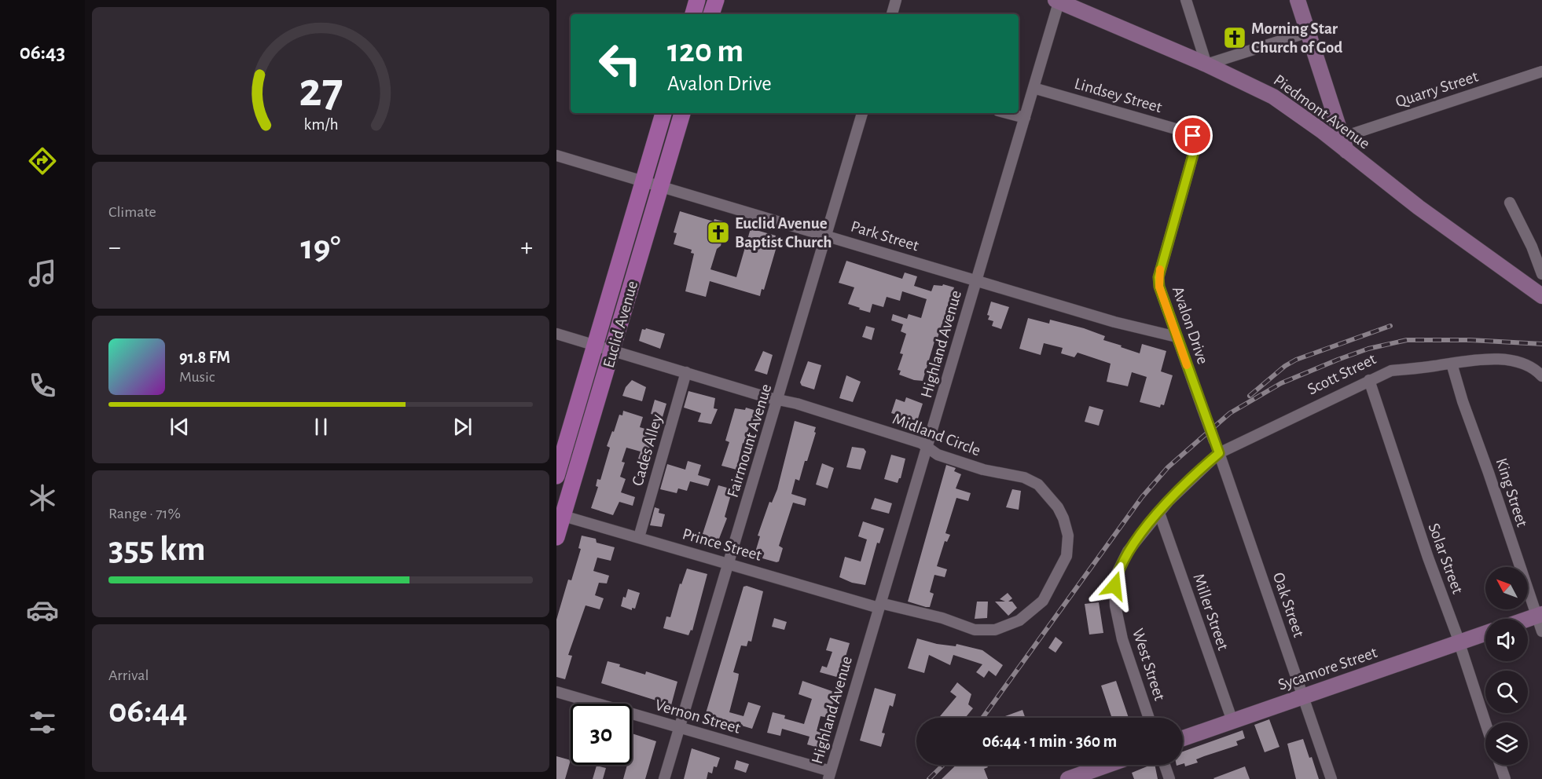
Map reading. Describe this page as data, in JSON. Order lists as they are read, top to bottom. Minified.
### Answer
{"streets":{"main road":["Euclid Avenue"],"street":["Quarry Street","Lindsey Street","Piedmont Avenue","Park Street","Avalon Drive","Highland Avenue","Scott Street","Midland Circle","Fairmount Avenue","Cades Alley","King Street","Prince Street","Solar Street","Oak Street","Miller Street","West Street","Sycamore Street","Vernon Street"]},"crossings":[["Quarry Street","Piedmont Avenue"],["Lindsey Street","Avalon Drive"],["Lindsey Street","Highland Avenue"],["Piedmont Avenue","Highland Avenue"],["Park Street","Euclid Avenue"],["Park Street","Avalon Drive"],["Park Street","Highland Avenue"],["Park Street","Fairmount Avenue"],["Euclid Avenue","Midland Circle"],["Euclid Avenue","Prince Street"],["Avalon Drive","Oak Street"],["Highland Avenue","Midland Circle"],["Highland Avenue","Prince Street"],["Highland Avenue","Vernon Street"],["Scott Street","King Street"],["Scott Street","Solar Street"],["Scott Street","Oak Street"],["Scott Street","West Street"],["Midland Circle","Fairmount Avenue"],["Midland Circle","Cades Alley"],["Midland Circle","Prince Street"],["Fairmount Avenue","Prince Street"],["Fairmount Avenue","Vernon Street"],["Cades Alley","Prince Street"],["Solar Street","Sycamore Street"],["Oak Street","West Street"],["Oak Street","Sycamore Street"],["Miller Street","West Street"],["Miller Street","Sycamore Street"]],"places":{"church":["Morning Star Church of God","Euclid Avenue Baptist Church"]},"north":"top left","page":{"tabs":"06:43","turn":["120 m","Avalon Drive"],"tile":["Climate",["Range · 71%","355 km"],["Arrival","06:44"]],"heat":["−","19°","+"],"song":["91.8 FM","Music"],"limit":"30","trip":"06:44 · 1 min · 360 m","gauge":["27","km/h"]}}
